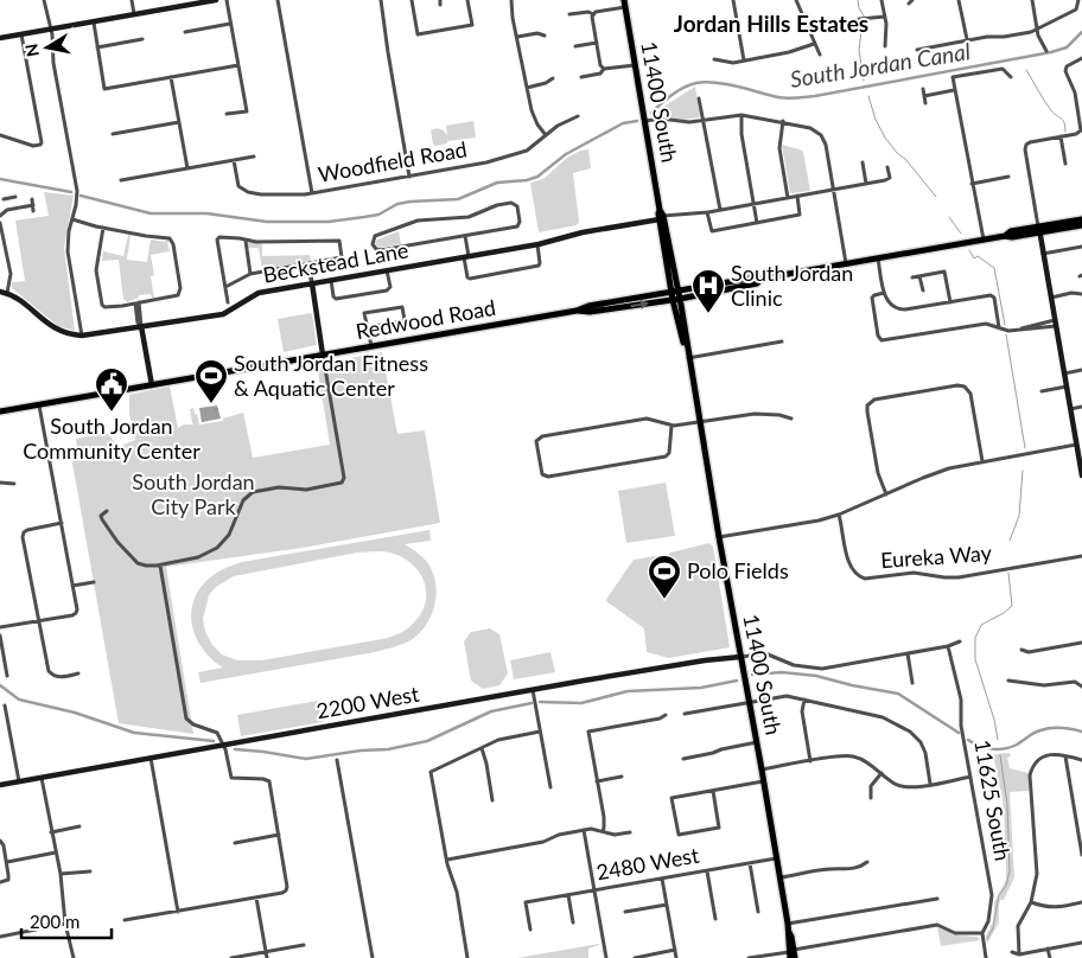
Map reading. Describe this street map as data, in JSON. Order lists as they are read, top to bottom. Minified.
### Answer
{"streets":{"main road":["11400 South","Redwood Road"],"street":["Woodfield Road","Beckstead Lane","Eureka Way","2200 West","11625 South","2480 West"]},"crossings":[["11400 South","Beckstead Lane"],["11400 South","Redwood Road"],["11400 South","2200 West"],["11400 South","2480 West"]],"districts":["Jordan Hills Estates"],"water":["South Jordan Canal"],"parks":["South Jordan City Park"],"places":{"hospital":["South Jordan Clinic"],"sports":["South Jordan Fitness & Aquatic Center","Polo Fields"],"public building":["South Jordan Community Center"]},"scale_bar":"200 m","north":"left"}
